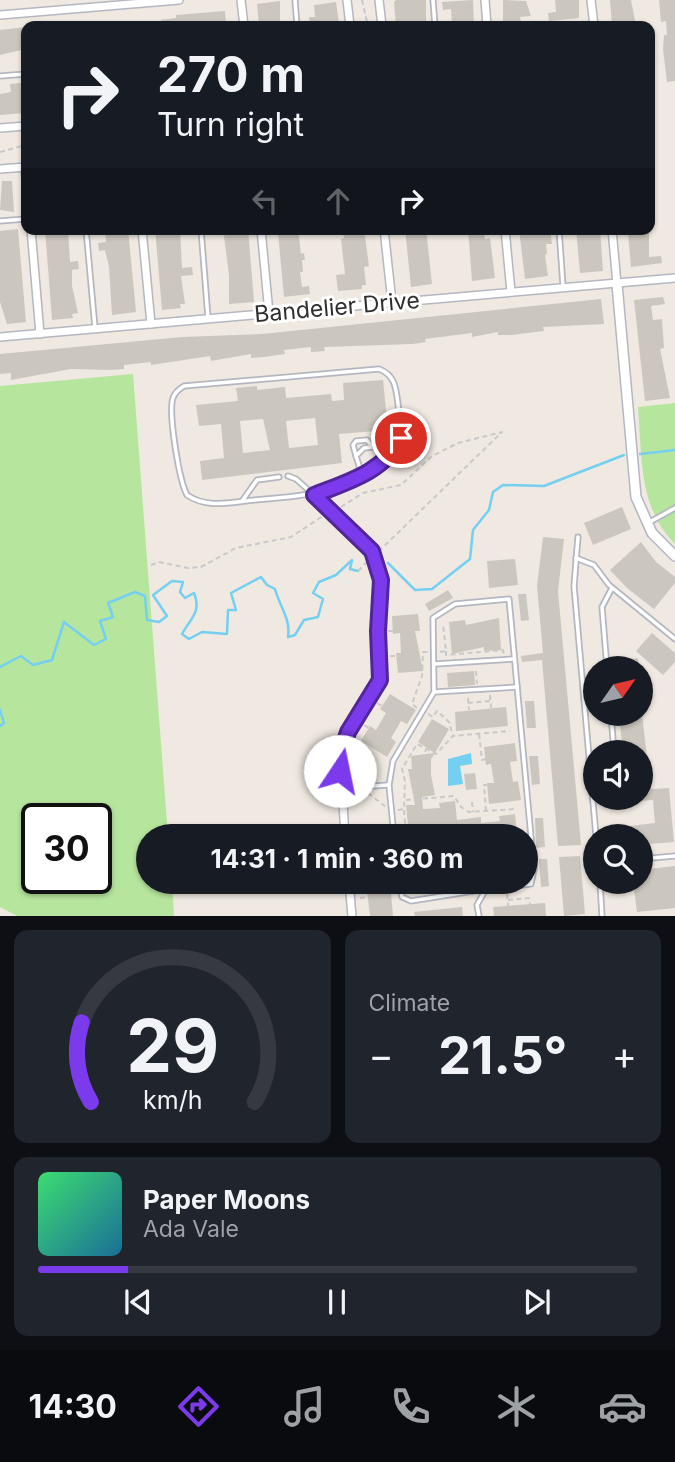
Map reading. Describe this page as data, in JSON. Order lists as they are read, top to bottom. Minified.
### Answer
{"streets":{"street":["Bandelier Drive"]},"north":"top right","page":{"turn":["270 m","Turn right"],"limit":"30","trip":"14:31 · 1 min · 360 m","tile":"Climate","heat":["−","21.5°","+"],"song":["Paper Moons","Ada Vale"],"tabs":"14:30","gauge":["29","km/h"]}}
